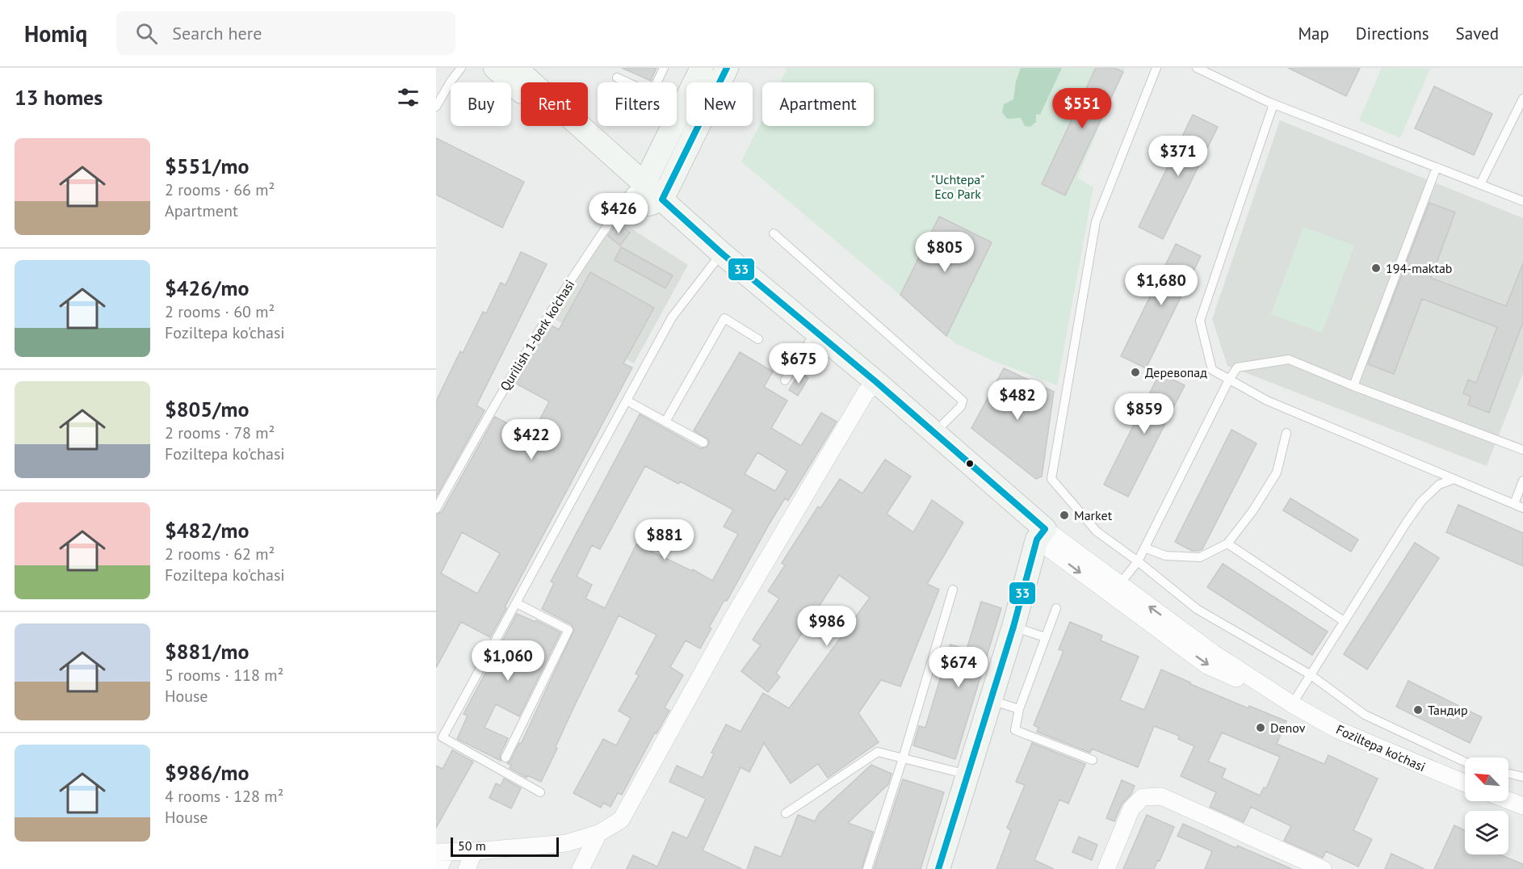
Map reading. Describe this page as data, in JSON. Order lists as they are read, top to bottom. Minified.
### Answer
{"streets":{"main road":["Foziltepa ko'chasi"],"lane":["Qurilish 1-berk ko'chasi"]},"crossings":[["Qurilish 1-berk ko'chasi","Foziltepa ko'chasi"]],"parks":["\"Uchtepa\" Eco Park"],"places":["194-maktab","Деревопад","Market","Тандир","Denov"],"lines":["transit line 33"],"scale_bar":"50 m","north":"top left","page":{"header":"Homiq","search":"Search here","nav":["Map","Directions","Saved"],"heading":"13 homes","chip":["Buy","Rent","Filters","New","Apartment"],"price":["$551","$371","$426","$805","$1,680","$675","$482","$859","$422","$881","$986","$1,060","$674"],"list":[{"name":"$551/mo","note":"2 rooms · 66 m² · Apartment"},{"name":"$426/mo","note":"2 rooms · 60 m² · Foziltepa ko'chasi"},{"name":"$805/mo","note":"2 rooms · 78 m² · Foziltepa ko'chasi"},{"name":"$482/mo","note":"2 rooms · 62 m² · Foziltepa ko'chasi"},{"name":"$881/mo","note":"5 rooms · 118 m² · House"},{"name":"$986/mo","note":"4 rooms · 128 m² · House"}],"scale":"50 m"}}
